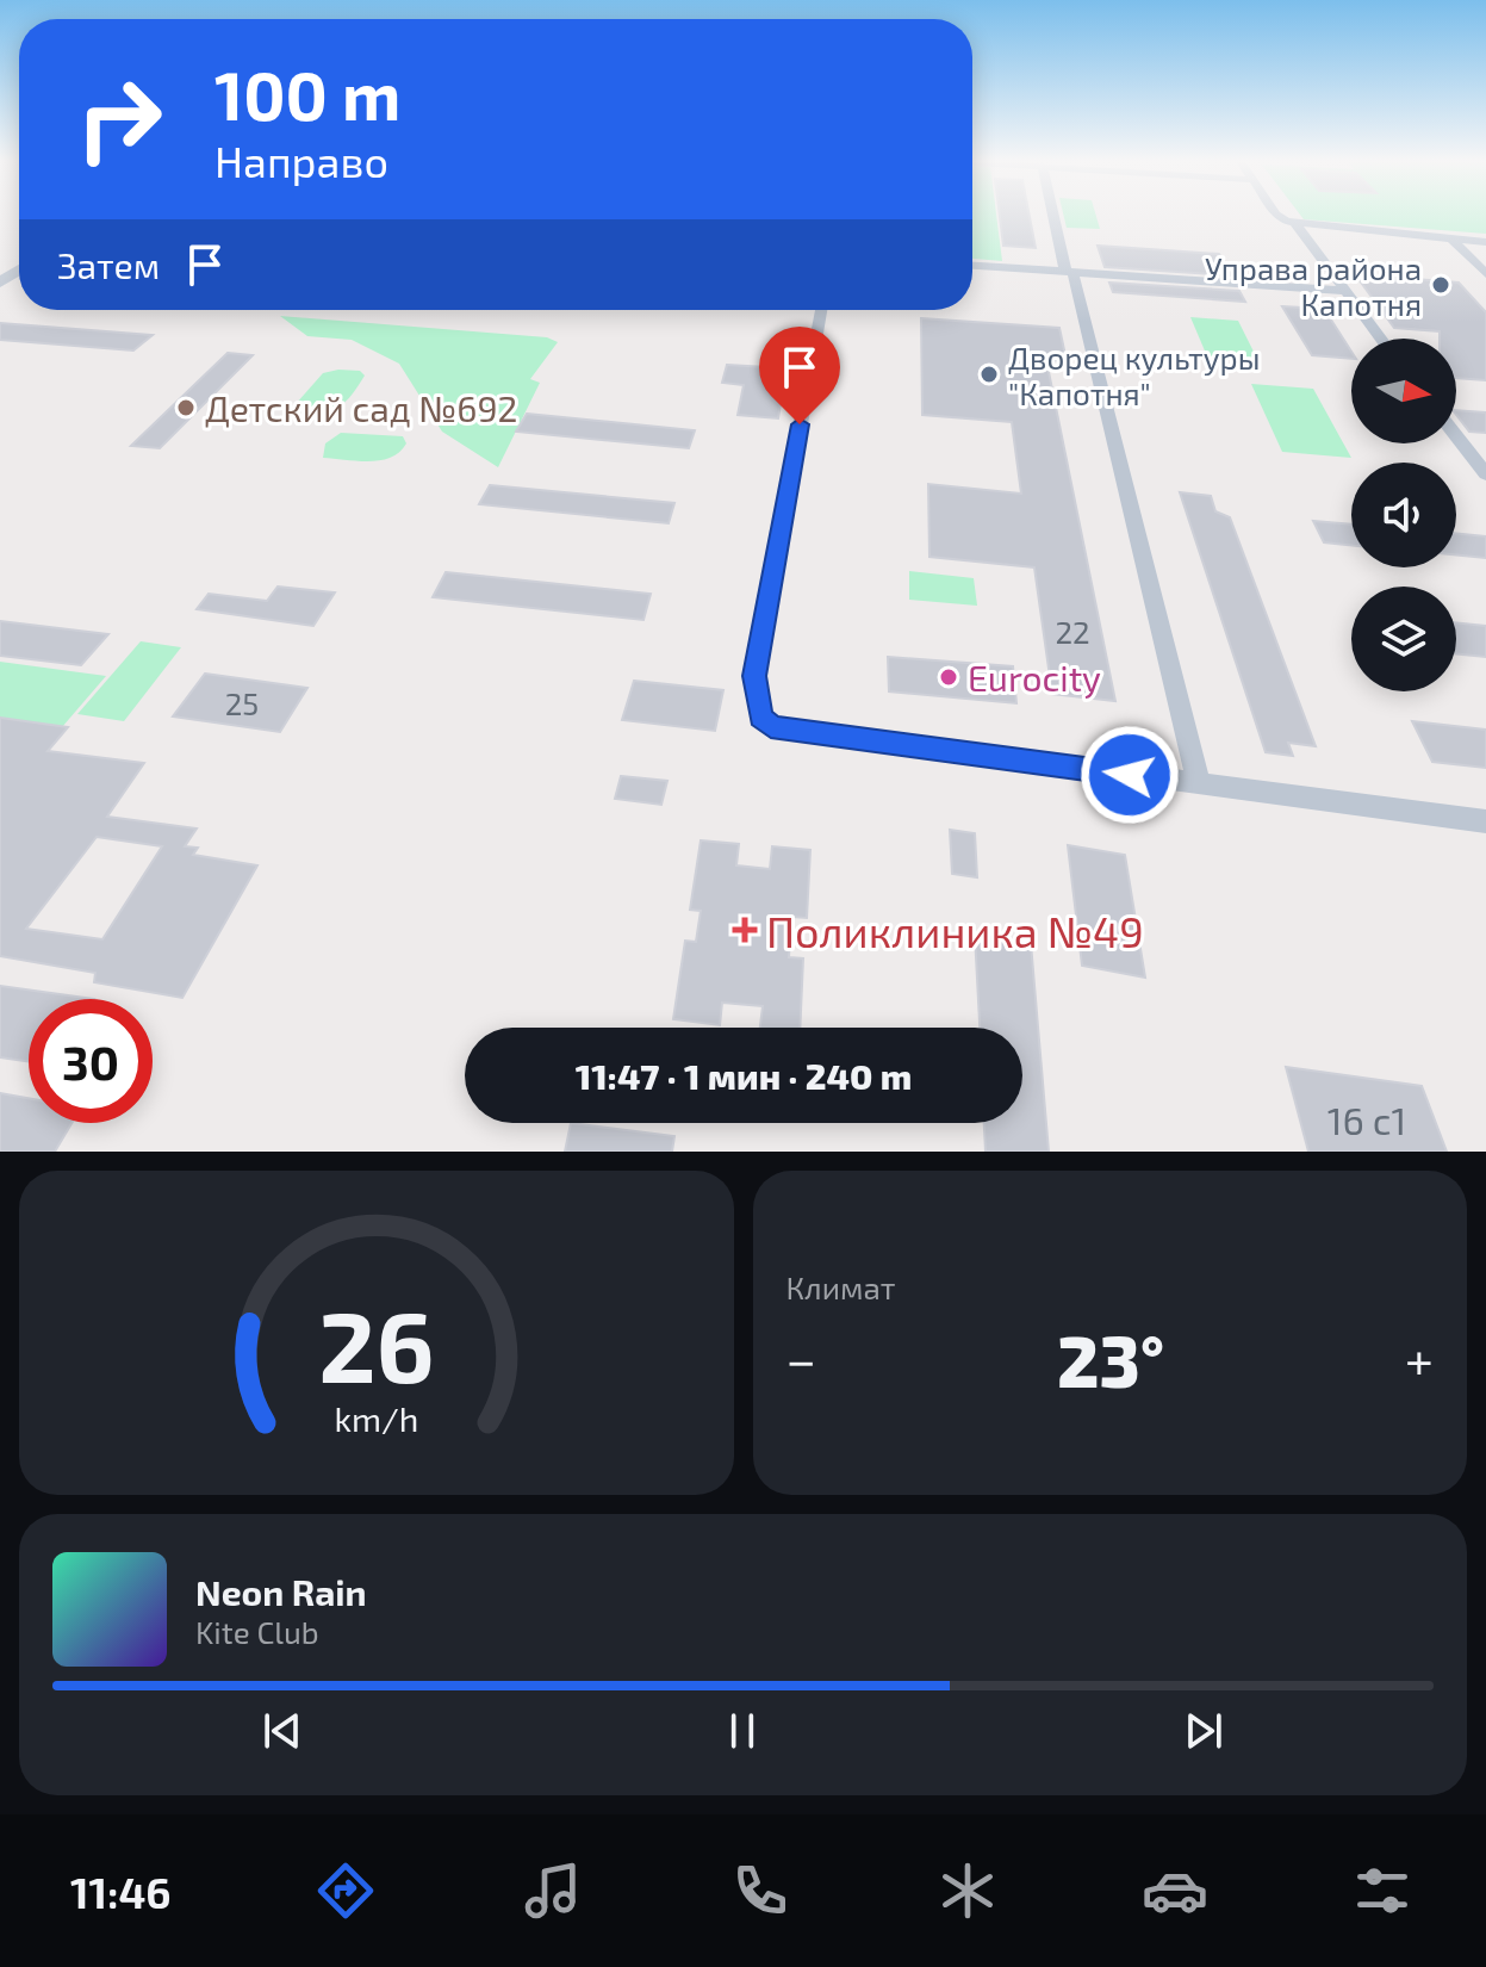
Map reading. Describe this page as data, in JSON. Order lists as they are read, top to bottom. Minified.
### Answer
{"places":{"other":["Управа района Капотня","Дворец культуры \"Капотня\"","Детский сад №692","Eurocity"],"health":["Поликлиника №49"]},"house_numbers":["22","25","16 с1"],"north":"right","page":{"turn":["100 m","Направо"],"then":"Затем","limit":"30","trip":"11:47 · 1 мин · 240 m","tile":"Климат","heat":["−","23°","+"],"song":["Neon Rain","Kite Club"],"tabs":"11:46","gauge":["26","km/h"]}}
